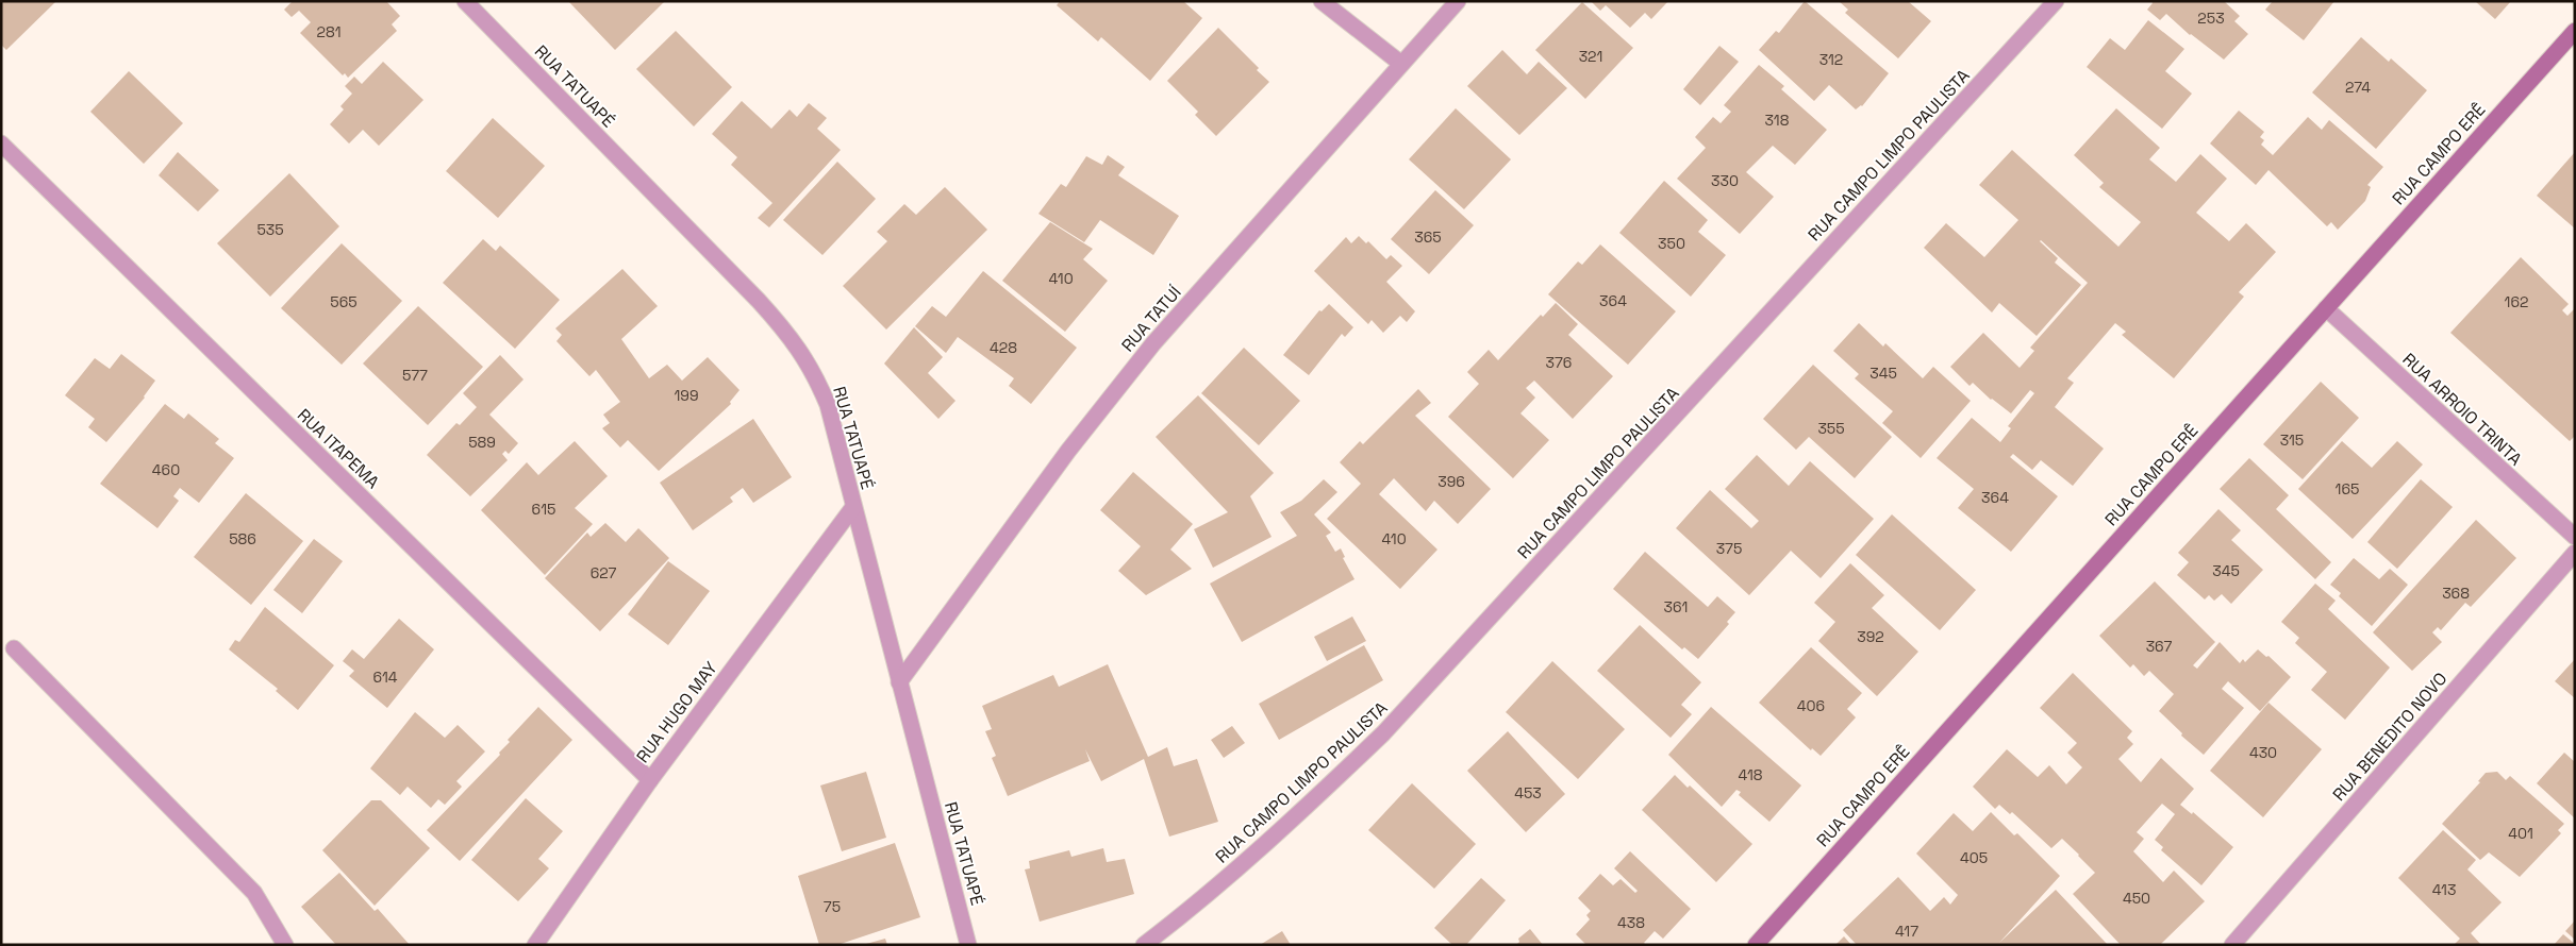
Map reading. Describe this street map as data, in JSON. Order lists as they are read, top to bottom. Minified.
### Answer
{"streets":{"street":["RUA TATUAPÉ","RUA CAMPO ERÊ","RUA CAMPO LIMPO PAULISTA","RUA TATUÍ","RUA ARROIO TRINTA","RUA ITAPEMA","RUA HUGO MAY","RUA BENEDITO NOVO"]},"crossings":[["RUA TATUAPÉ","RUA TATUÍ"],["RUA TATUAPÉ","RUA HUGO MAY"],["RUA CAMPO ERÊ","RUA ARROIO TRINTA"],["RUA ITAPEMA","RUA HUGO MAY"]],"house_numbers":["253","281","321","312","274","318","330","535","365","350","410","364","565","162","428","376","345","577","199","355","315","589","460","396","165","364","615","586","410","375","345","627","368","361","392","367","614","406","430","418","453","401","405","413","450","75","438","417"]}
